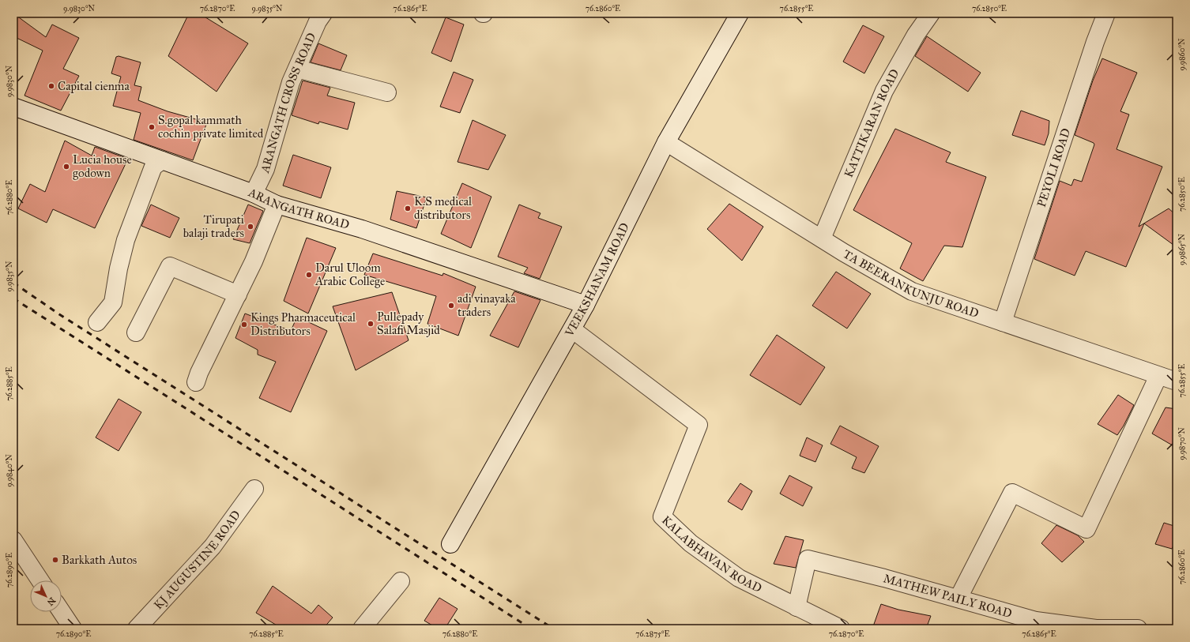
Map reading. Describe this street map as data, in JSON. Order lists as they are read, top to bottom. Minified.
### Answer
{"streets":{"street":["ARANGATH CROSS ROAD","KATTIKARAN ROAD","PEYOLI ROAD","ARANGATH ROAD","VEEKSHANAM ROAD","TA BEERANKUNJU ROAD","KALABHAVAN ROAD","KJ AUGUSTINE ROAD","MATHEW PAILY ROAD"]},"crossings":[["ARANGATH CROSS ROAD","ARANGATH ROAD"],["KATTIKARAN ROAD","TA BEERANKUNJU ROAD"],["PEYOLI ROAD","TA BEERANKUNJU ROAD"],["ARANGATH ROAD","VEEKSHANAM ROAD"],["VEEKSHANAM ROAD","TA BEERANKUNJU ROAD"],["VEEKSHANAM ROAD","KALABHAVAN ROAD"],["KALABHAVAN ROAD","MATHEW PAILY ROAD"]],"places":["Capital cienma","S.gopal kammath cochin private limited","Lucia house godown","K.S medical distributors","Tirupati balaji traders","Darul Uloom Arabic College","adi vinayaka traders","Pullepady Salafi Masjid","Kings Pharmaceutical Distributors","Barkkath Autos"],"north":"bottom right","coordinates":["9.9830°N","76.2870°E","9.9835°N","76.2865°E","76.2860°E","76.2855°E","76.2850°E","9.9860°N","76.2880°E","9.9865°N","76.2885°E","9.9870°N","9.9840°N","76.2890°E","76.2875°E"]}
